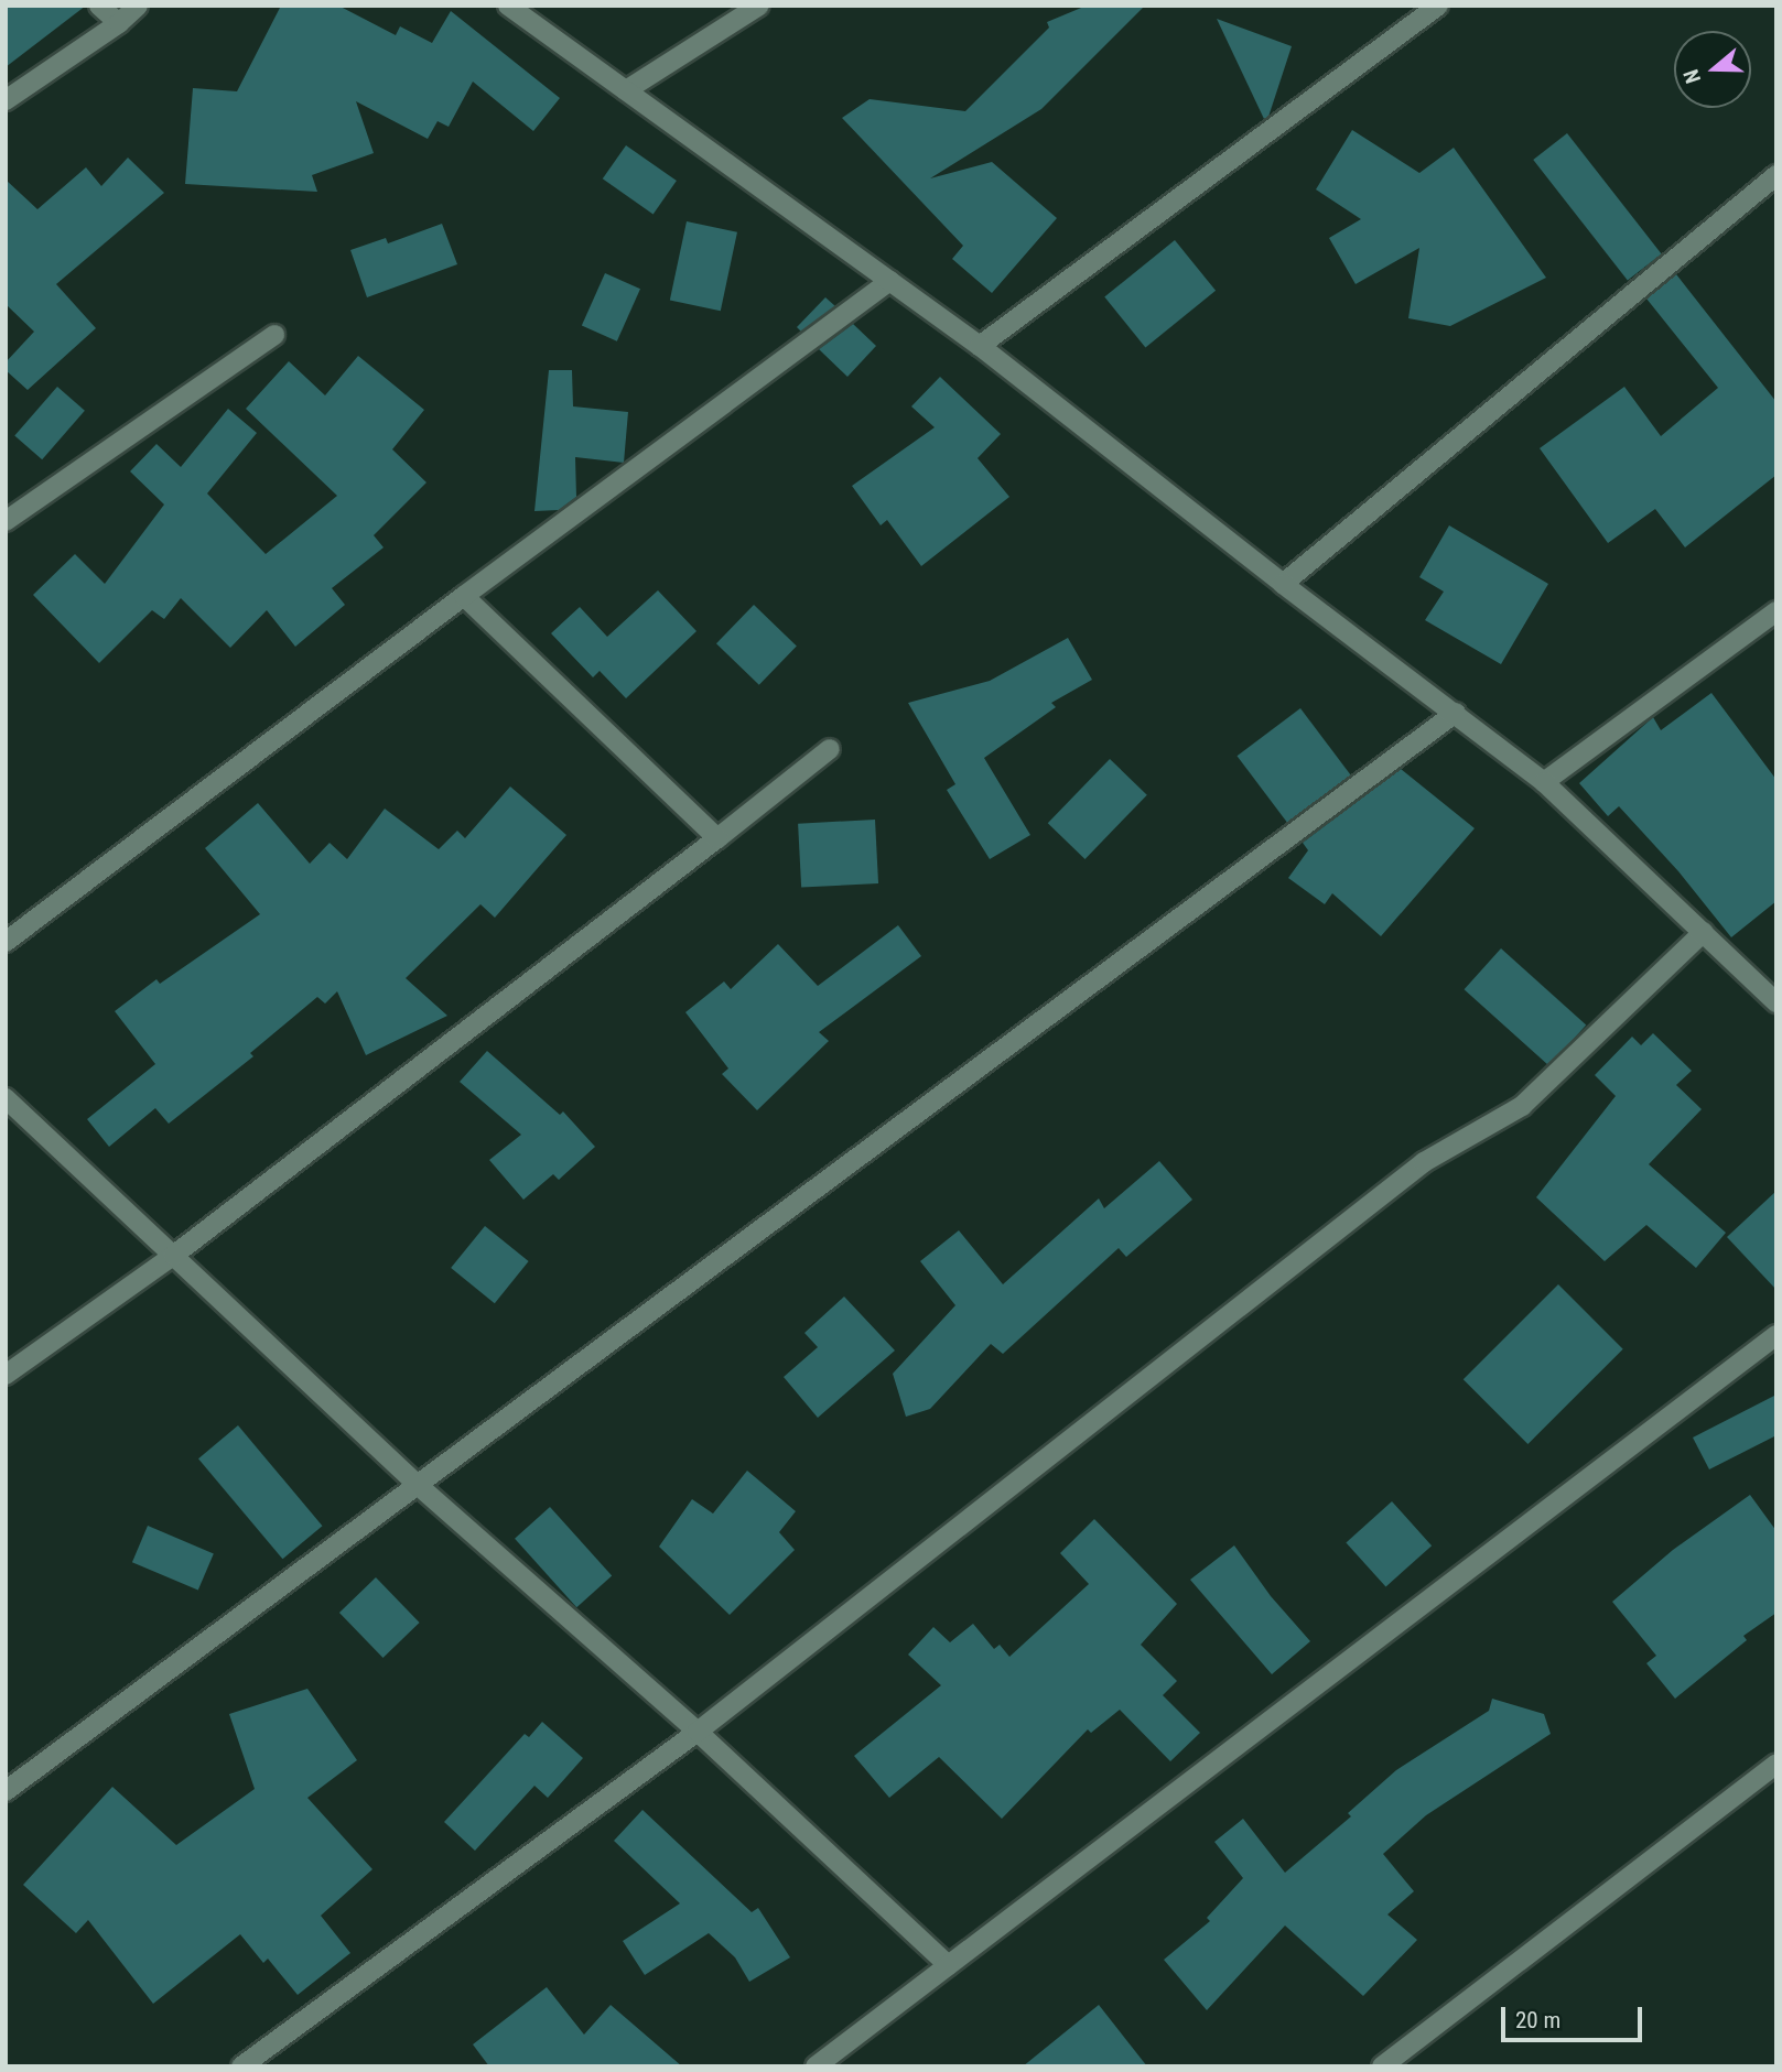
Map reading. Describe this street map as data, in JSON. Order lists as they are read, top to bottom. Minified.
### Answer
{"scale_bar":"20 m","north":"left"}
